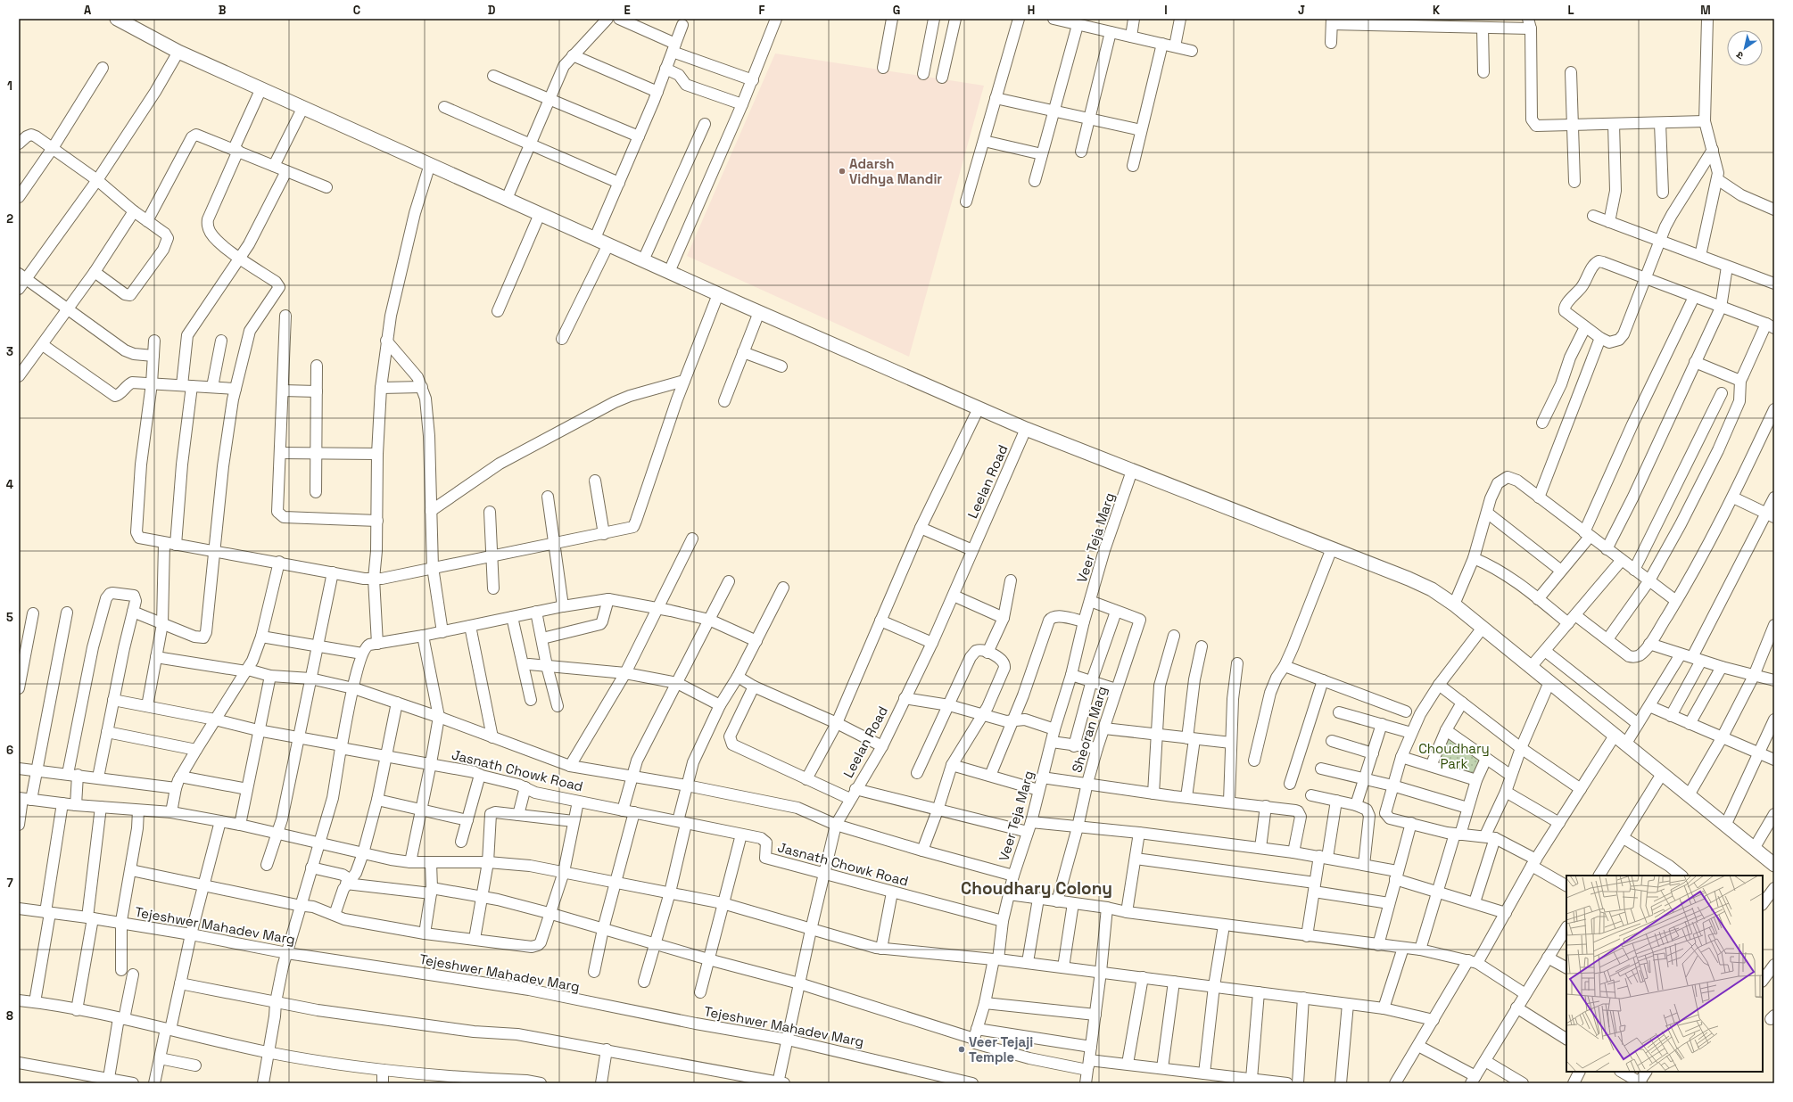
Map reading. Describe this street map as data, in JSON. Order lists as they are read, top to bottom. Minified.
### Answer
{"streets":{"street":["Leelan Road","Veer Teja Marg","Sheoran Marg","Jasnath Chowk Road","Tejeshwer Mahadev Marg"]},"crossings":[["Leelan Road","Jasnath Chowk Road"],["Leelan Road","Tejeshwer Mahadev Marg"],["Veer Teja Marg","Sheoran Marg"],["Veer Teja Marg","Jasnath Chowk Road"],["Jasnath Chowk Road","Tejeshwer Mahadev Marg"]],"districts":["Choudhary Colony"],"parks":["Choudhary Park"],"places":["Adarsh Vidhya Mandir","Veer Tejaji Temple"],"north":"bottom left","grid":{"columns":["A","B","C","D","E","F","G","H","I","J","K","L","M"],"rows":["1","2","3","4","5","6","7","8"]}}
